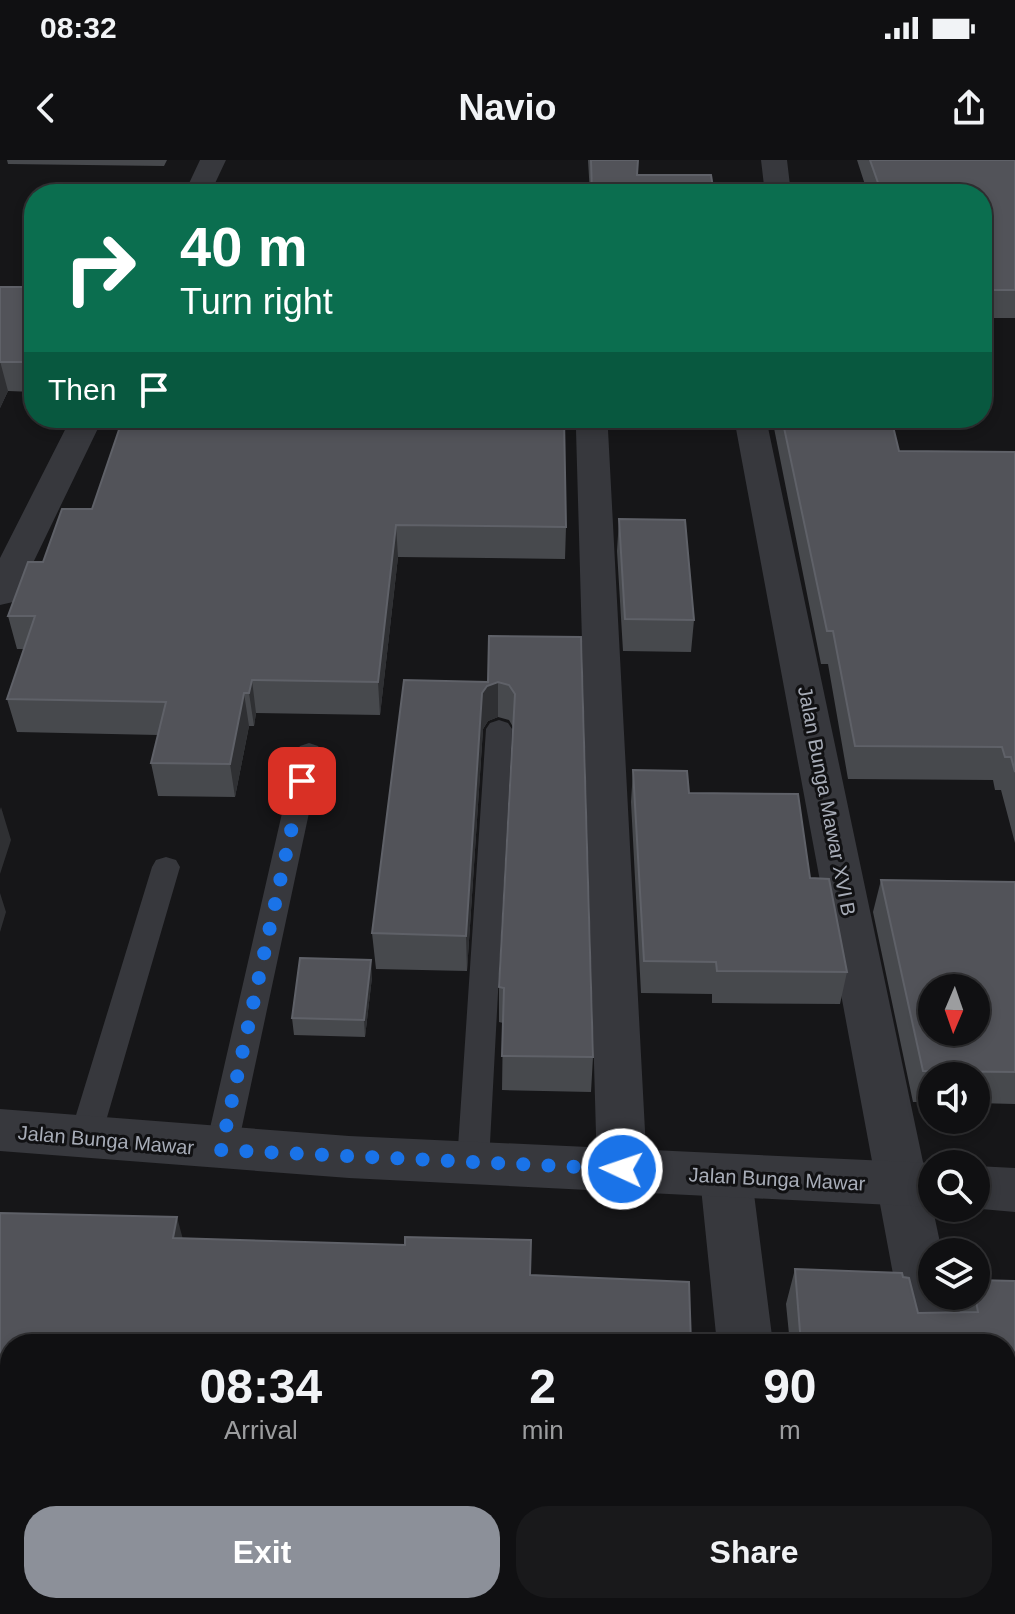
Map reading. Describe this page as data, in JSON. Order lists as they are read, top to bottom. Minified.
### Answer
{"streets":{"street":["Jalan Bunga Mawar XVI B","Jalan Bunga Mawar"]},"crossings":[["Jalan Bunga Mawar XVI B","Jalan Bunga Mawar"]],"north":"bottom","page":{"status":"08:32","header":"Navio","turn":["40 m","Turn right"],"then":"Then","eta":["08:34","Arrival","2","min","90","m"],"buttons":["Exit","Share"]}}
